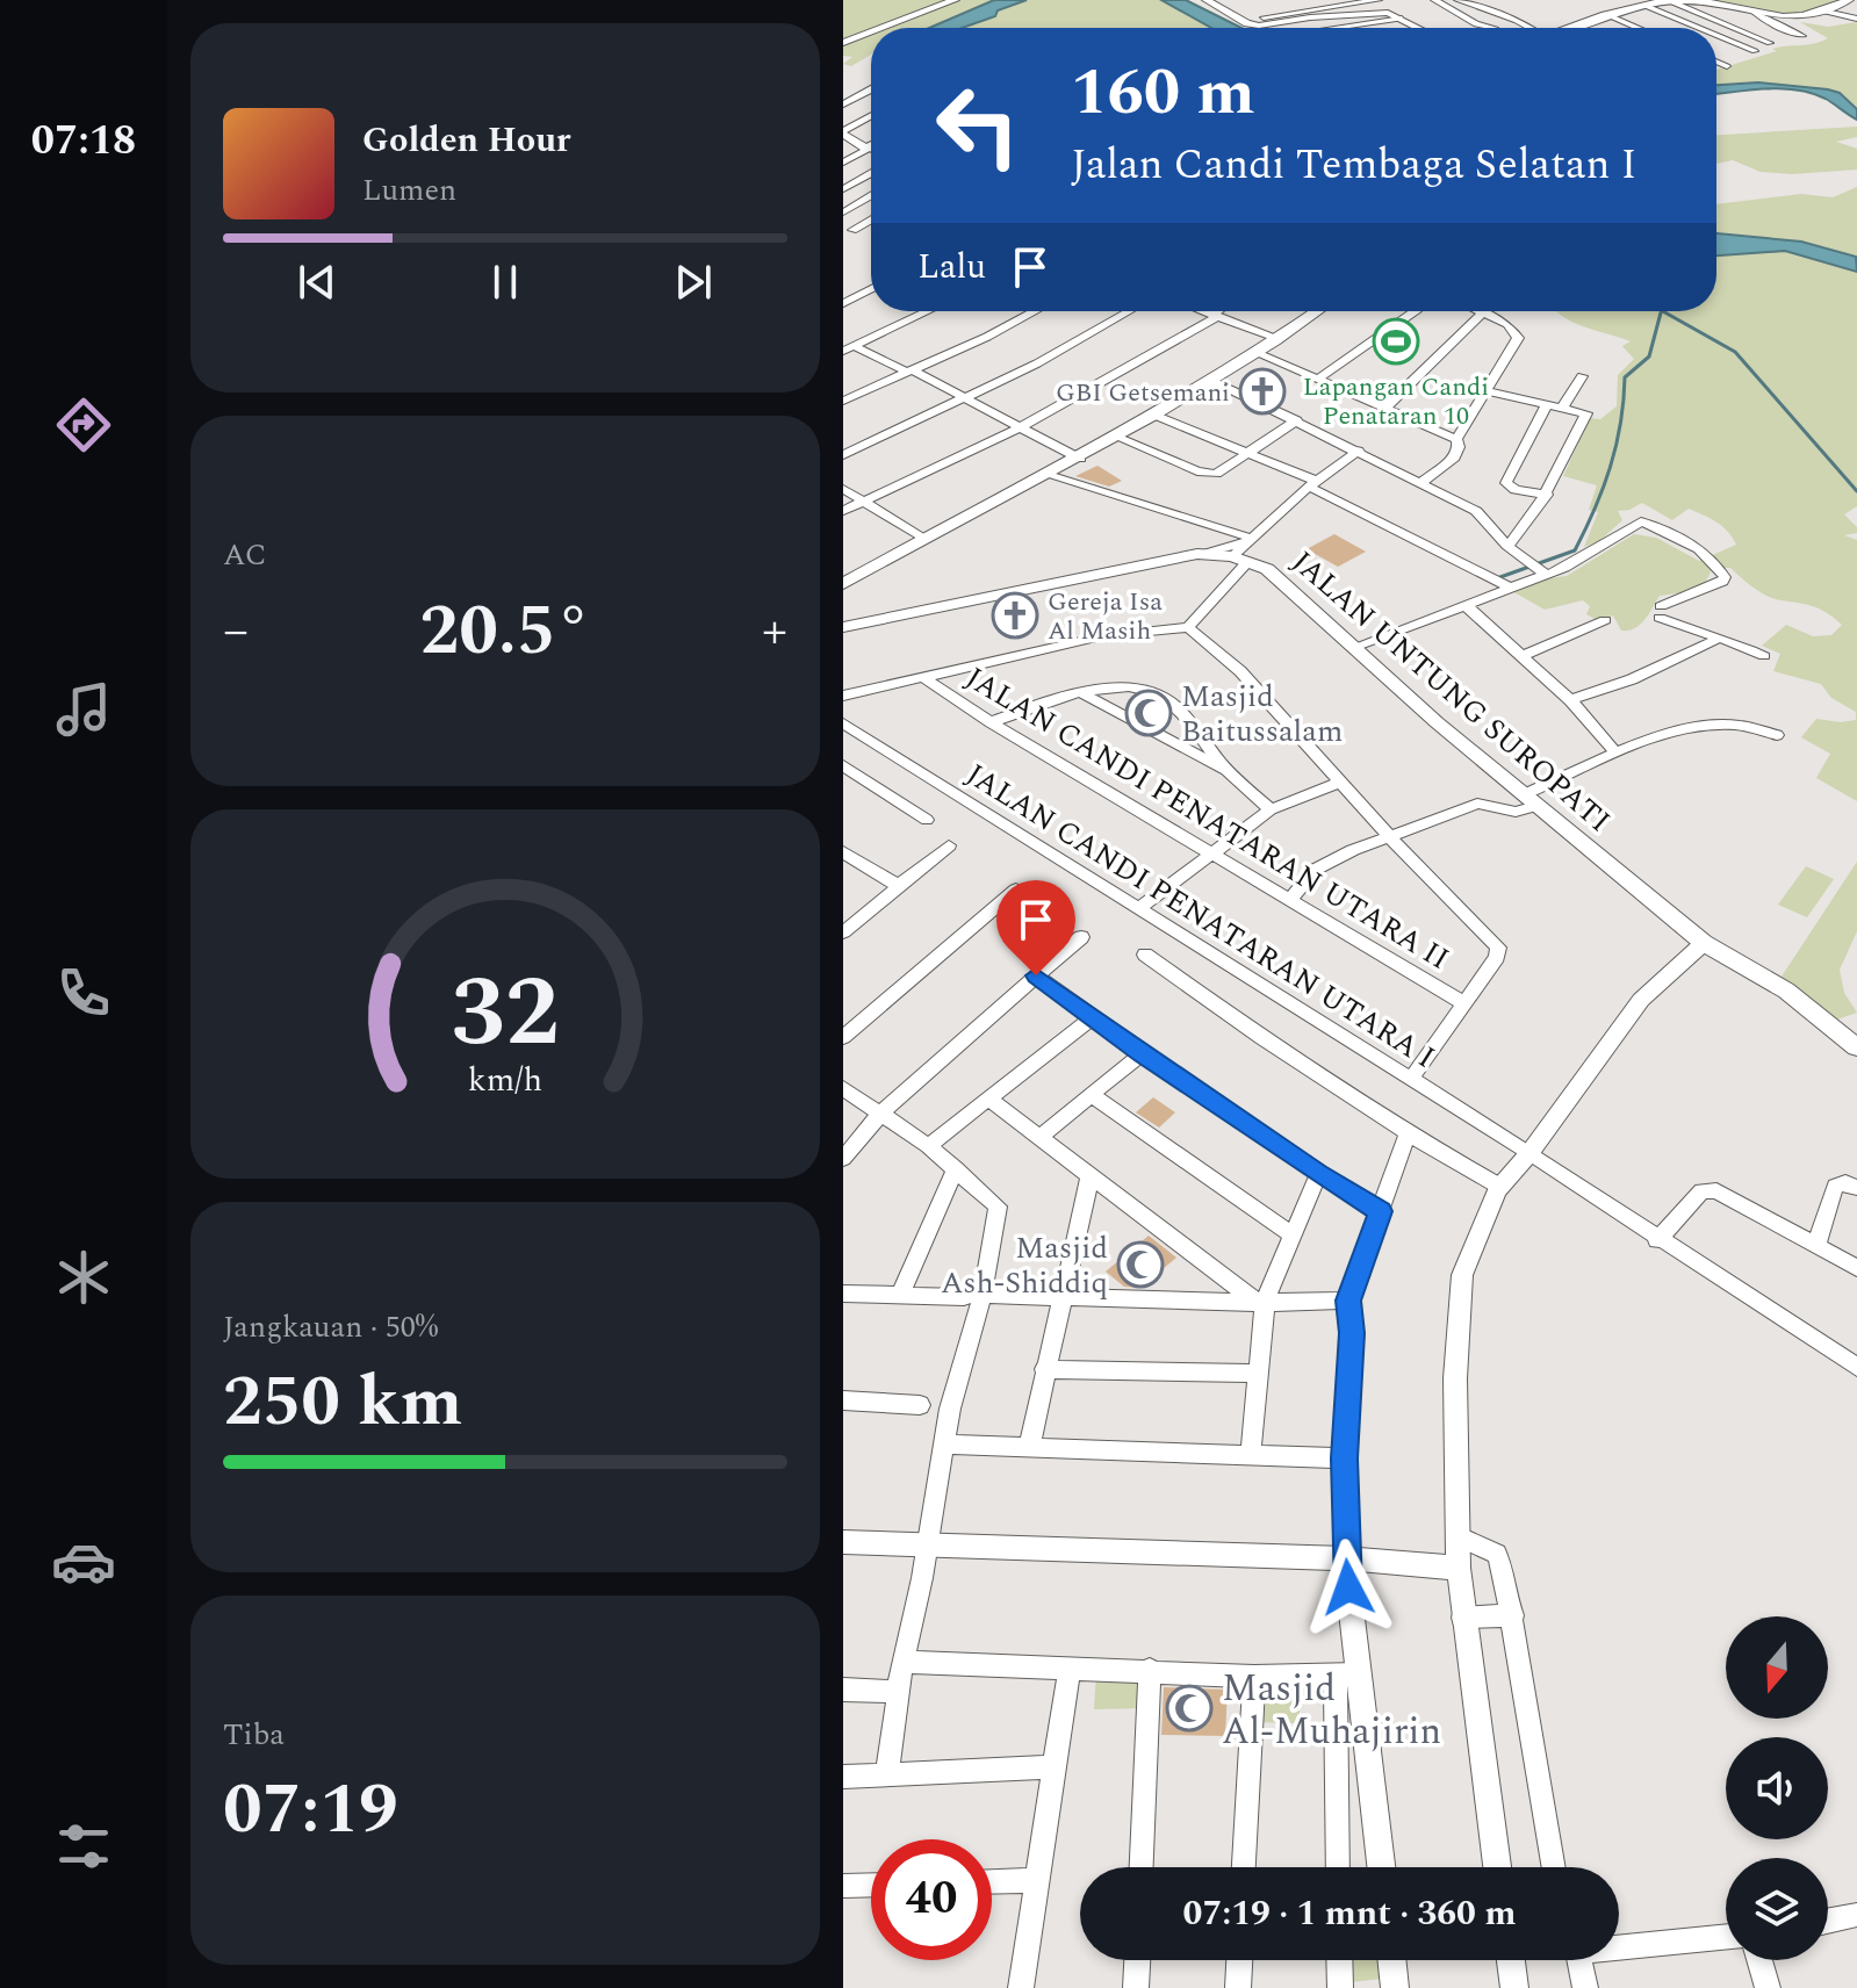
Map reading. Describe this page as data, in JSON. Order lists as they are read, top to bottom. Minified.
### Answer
{"streets":{"main road":["JALAN UNTUNG SUROPATI"],"street":["JALAN CANDI PENATARAN UTARA II","JALAN CANDI PENATARAN UTARA I"]},"places":{"sports":["Lapangan Candi Penataran 10"],"church":["GBI Getsemani","Gereja Isa Al Masih"],"mosque":["Masjid Baitussalam","Masjid Ash-Shiddiq","Masjid Al-Muhajirin"]},"north":"bottom","page":{"tabs":"07:18","turn":["160 m","Jalan Candi Tembaga Selatan I"],"song":["Golden Hour","Lumen"],"then":"Lalu","tile":["AC",["Jangkauan · 50%","250 km"],["Tiba","07:19"]],"heat":["−","20.5°","+"],"limit":"40","trip":"07:19 · 1 mnt · 360 m","gauge":["32","km/h"]}}
